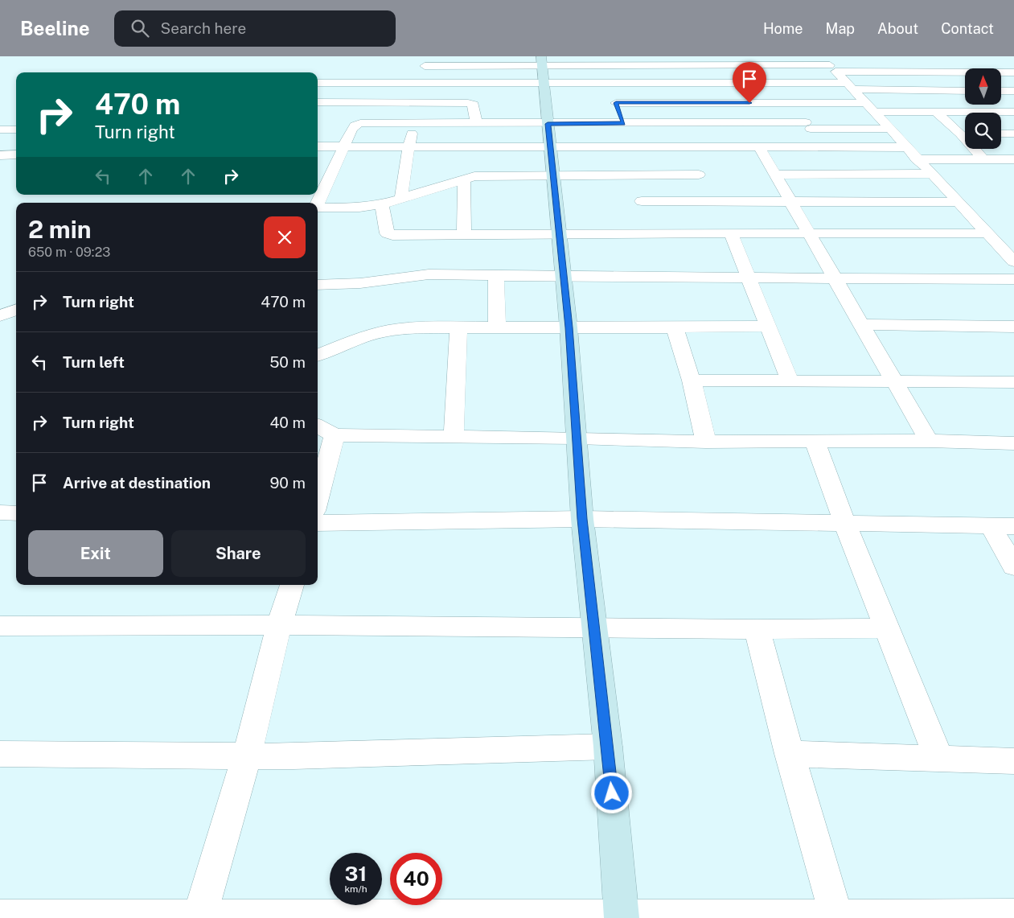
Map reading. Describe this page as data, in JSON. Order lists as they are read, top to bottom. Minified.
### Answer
{"north":"top","page":{"header":"Beeline","search":"Search here","nav":["Home","Map","About","Contact"],"turn":["470 m","Turn right"],"heading":["2 min","650 m · 09:23"],"list":[{"name":"Turn right","value":"470 m"},{"name":"Turn left","value":"50 m"},{"name":"Turn right","value":"40 m"},{"name":"Arrive at destination","value":"90 m"}],"buttons":["Exit","Share"],"speed":"31 km/h","limit":"40"}}
